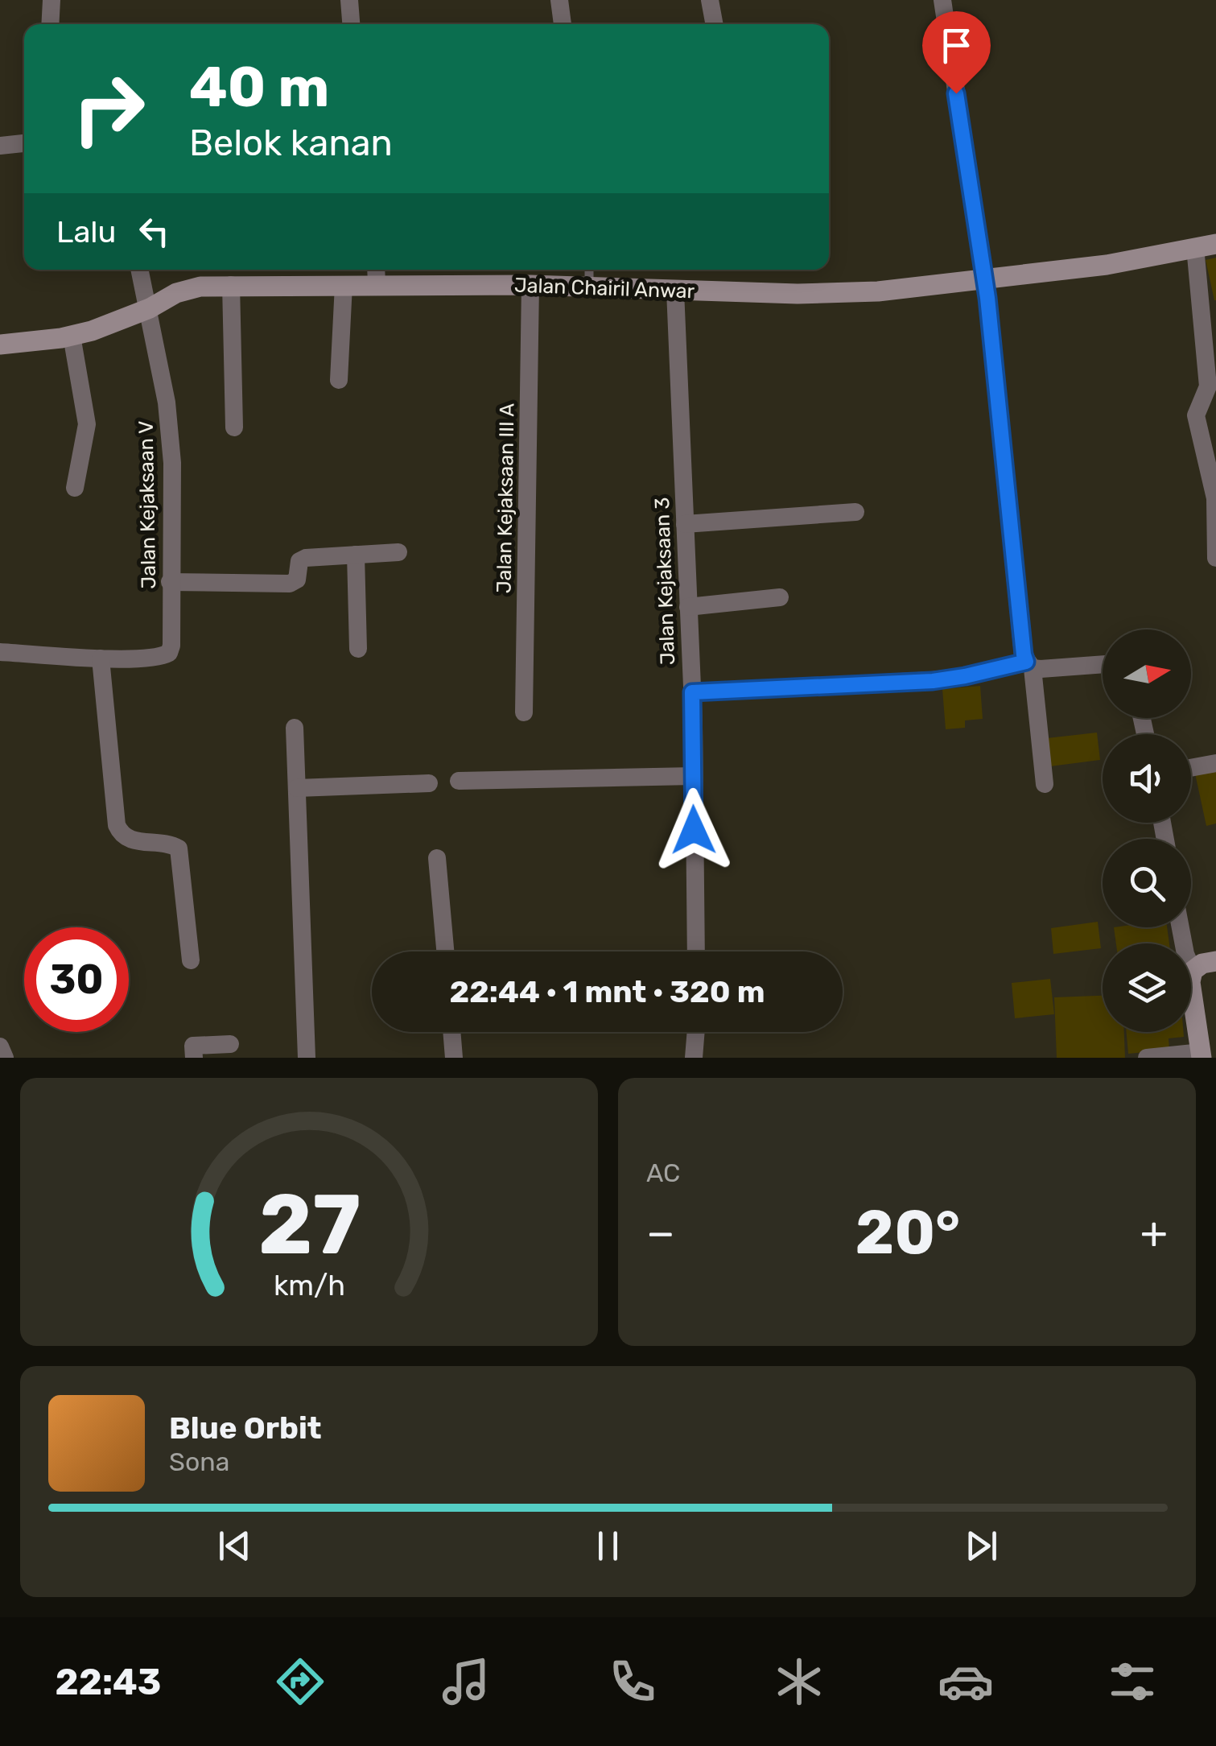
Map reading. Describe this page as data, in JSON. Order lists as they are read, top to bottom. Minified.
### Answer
{"streets":{"street":["Jalan Chairil Anwar","Jalan Kejaksaan III A","Jalan Kejaksaan V","Jalan Kejaksaan 3"]},"crossings":[["Jalan Chairil Anwar","Jalan Kejaksaan III A"],["Jalan Chairil Anwar","Jalan Kejaksaan V"],["Jalan Chairil Anwar","Jalan Kejaksaan 3"]],"north":"right","page":{"turn":["40 m","Belok kanan"],"then":"Lalu","limit":"30","trip":"22:44 · 1 mnt · 320 m","tile":"AC","heat":["−","20°","+"],"song":["Blue Orbit","Sona"],"tabs":"22:43","gauge":["27","km/h"]}}
